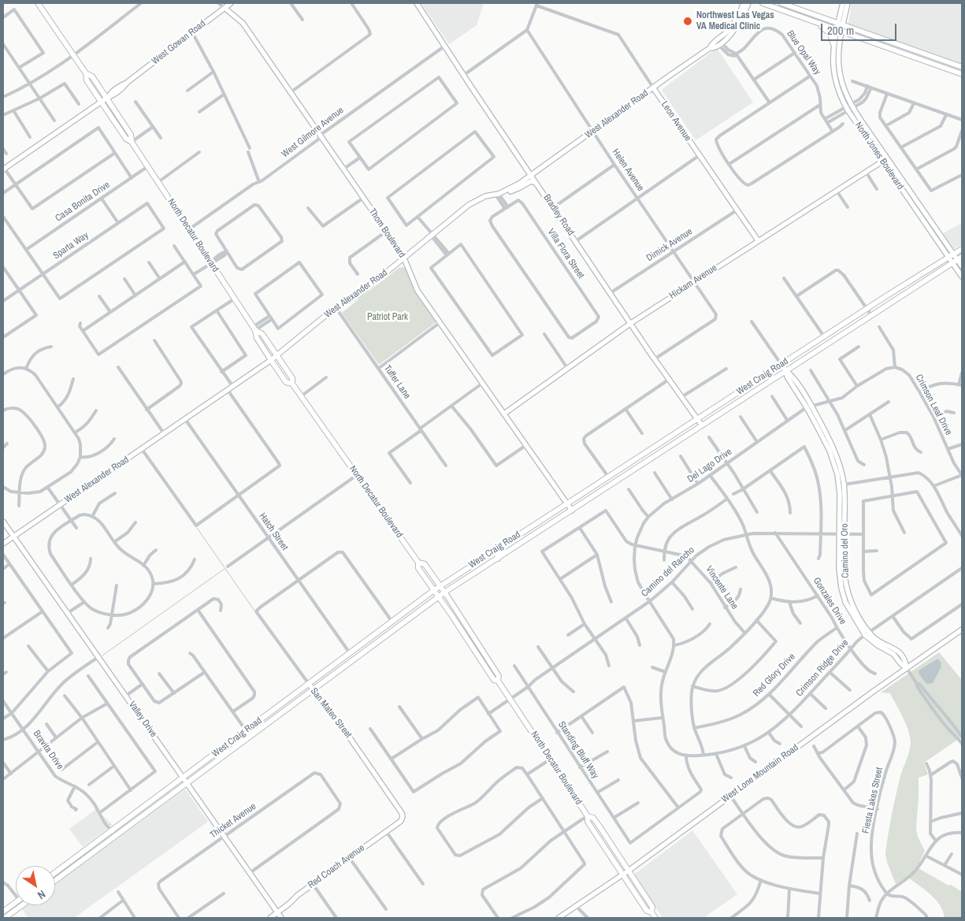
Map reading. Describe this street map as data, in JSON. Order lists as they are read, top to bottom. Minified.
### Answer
{"streets":{"main road":["North Decatur Boulevard","West Craig Road"],"street":["West Gowan Road","Blue Opal Way","West Alexander Road","Leon Avenue","West Gilmore Avenue","North Jones Boulevard","Helen Avenue","Casa Bonita Drive","Bradley Road","Thom Boulevard","Dimick Avenue","Sparta Way","Villa Flora Street","Hickam Avenue","Tuffer Lane","Crimson Leaf Drive","Del Lago Drive","Hatch Street","Camino del Oro","Camino del Rancho","Vincente Lane","Gonzales Drive","Crimson Ridge Drive","Red Glory Drive","San Mateo Street","Valley Drive","Bravita Drive","Standing Bluff Way","West Lone Mountain Road","Fiesta Lakes Street","Thicket Avenue","Red Coach Avenue"]},"crossings":[["West Gowan Road","Thom Boulevard"],["West Gowan Road","North Decatur Boulevard"],["West Alexander Road","Leon Avenue"],["West Alexander Road","Helen Avenue"],["West Alexander Road","Bradley Road"],["West Alexander Road","Thom Boulevard"],["West Alexander Road","North Decatur Boulevard"],["West Alexander Road","Tuffer Lane"],["West Alexander Road","Hatch Street"],["West Alexander Road","Valley Drive"],["Leon Avenue","Dimick Avenue"],["Leon Avenue","Hickam Avenue"],["West Gilmore Avenue","Bradley Road"],["West Gilmore Avenue","Thom Boulevard"],["West Gilmore Avenue","North Decatur Boulevard"],["North Jones Boulevard","Hickam Avenue"],["North Jones Boulevard","West Craig Road"],["Helen Avenue","Bradley Road"],["Helen Avenue","Dimick Avenue"],["Helen Avenue","Hickam Avenue"],["Casa Bonita Drive","North Decatur Boulevard"],["Bradley Road","Dimick Avenue"],["Bradley Road","Hickam Avenue"],["Bradley Road","West Craig Road"],["Thom Boulevard","Hickam Avenue"],["Thom Boulevard","West Craig Road"],["North Decatur Boulevard","West Craig Road"],["North Decatur Boulevard","Camino del Rancho"],["North Decatur Boulevard","West Lone Mountain Road"],["West Craig Road","Hatch Street"],["West Craig Road","Camino del Oro"],["West Craig Road","San Mateo Street"],["West Craig Road","Valley Drive"],["West Craig Road","Bravita Drive"],["Del Lago Drive","Camino del Oro"],["Del Lago Drive","Camino del Rancho"],["Del Lago Drive","Vincente Lane"],["Hatch Street","San Mateo Street"],["Camino del Oro","Camino del Rancho"],["Camino del Oro","Crimson Ridge Drive"],["Camino del Oro","West Lone Mountain Road"],["Camino del Rancho","Vincente Lane"],["Camino del Rancho","Gonzales Drive"],["Camino del Rancho","Standing Bluff Way"],["Gonzales Drive","Crimson Ridge Drive"],["Gonzales Drive","Red Glory Drive"],["San Mateo Street","Red Coach Avenue"],["Valley Drive","Thicket Avenue"],["Valley Drive","Red Coach Avenue"]],"parks":["Patriot Park"],"places":["Northwest Las Vegas VA Medical Clinic"],"scale_bar":"200 m","north":"bottom right"}
